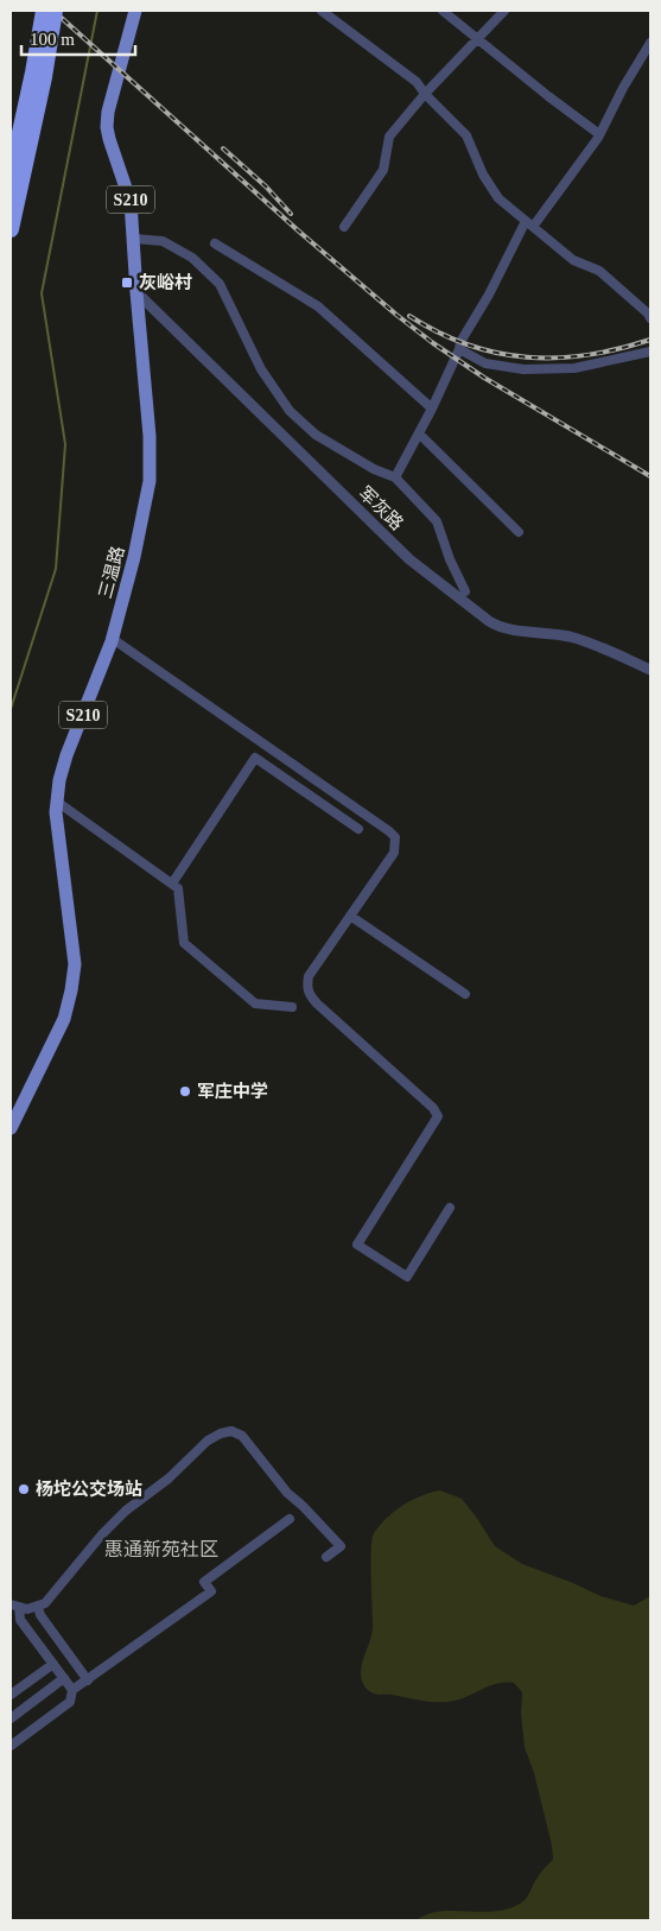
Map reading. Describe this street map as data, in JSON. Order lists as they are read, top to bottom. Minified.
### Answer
{"streets":{"main road":["S210","三温路"],"street":["军灰路"]},"crossings":[["军灰路","三温路"]],"districts":["惠通新苑社区"],"places":{"transit":["灰峪村"],"other":["军庄中学","杨坨公交场站"]},"scale_bar":"100 m"}
